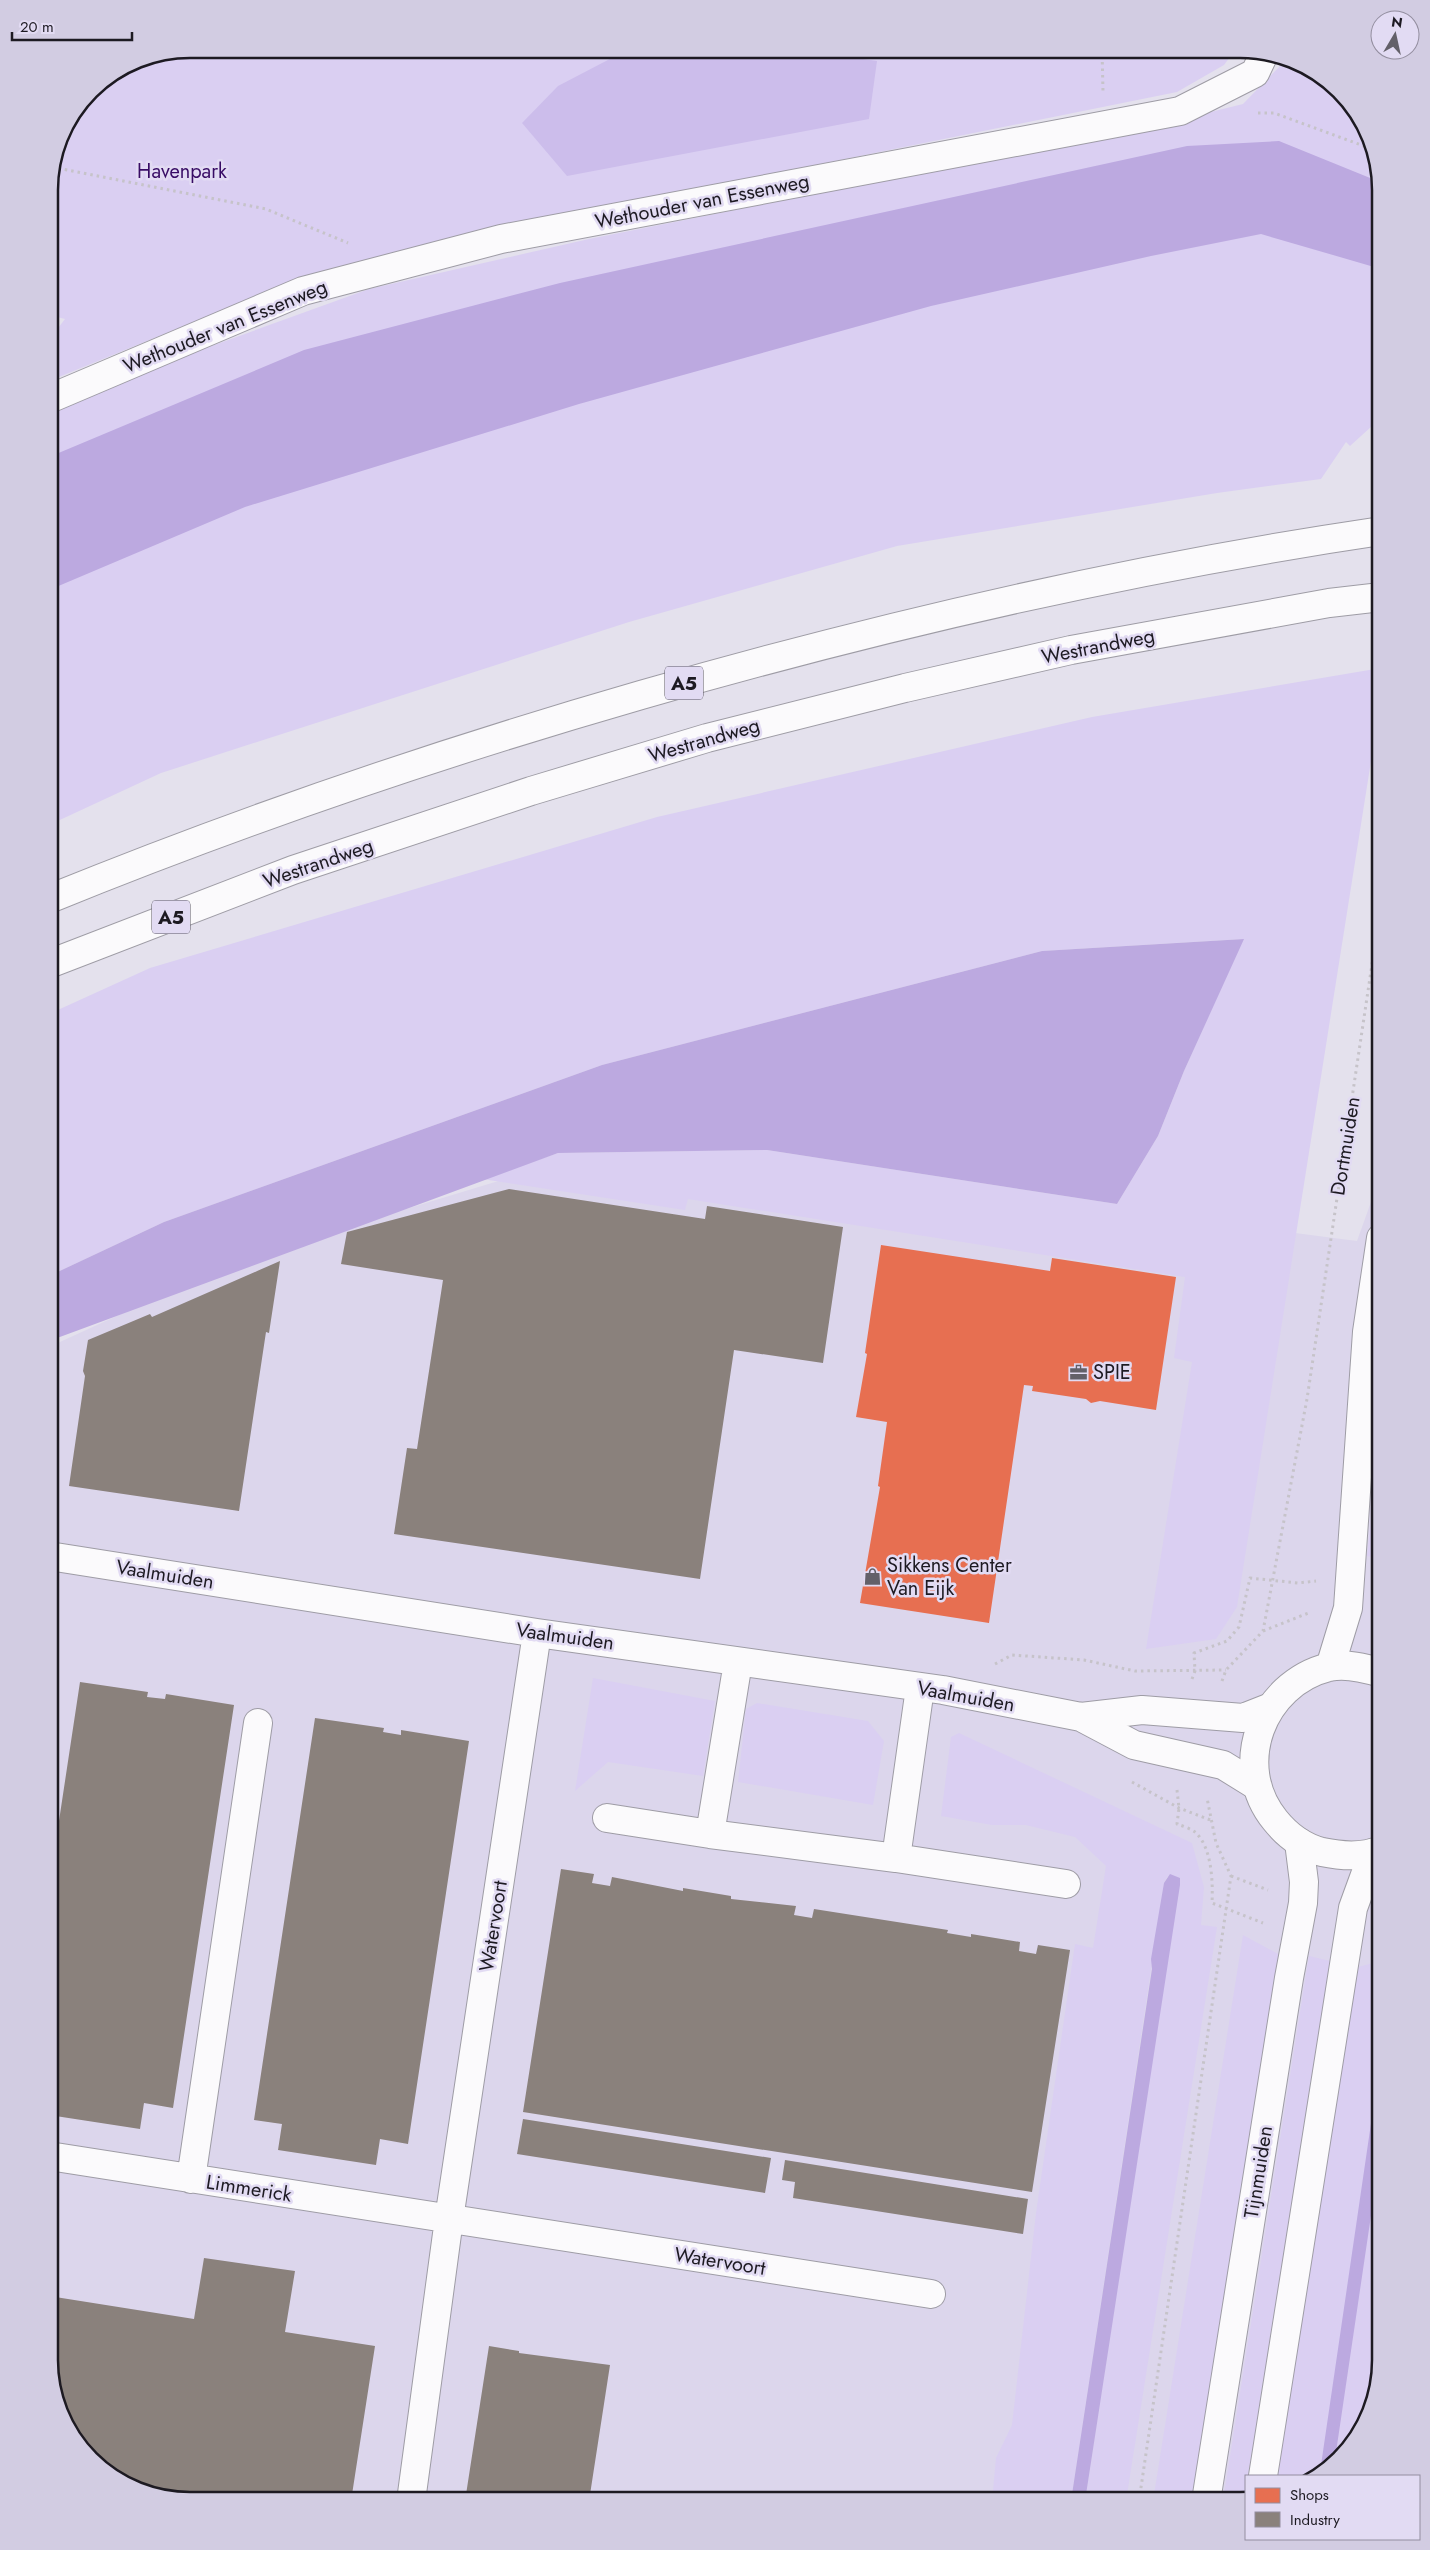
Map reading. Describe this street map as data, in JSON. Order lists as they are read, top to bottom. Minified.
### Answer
{"streets":{"main road":["Wethouder van Essenweg","Westrandweg","A5","Vaalmuiden","Watervoort","Tijnmuiden","Limmerick"],"path":["Dortmuiden"]},"crossings":[["Vaalmuiden","Watervoort"],["Watervoort","Limmerick"]],"parks":["Havenpark"],"places":{"office":["SPIE"],"shop":["Sikkens Center Van Eijk"]},"legend":["Shops","Industry"],"scale_bar":"20 m","north":"top"}
